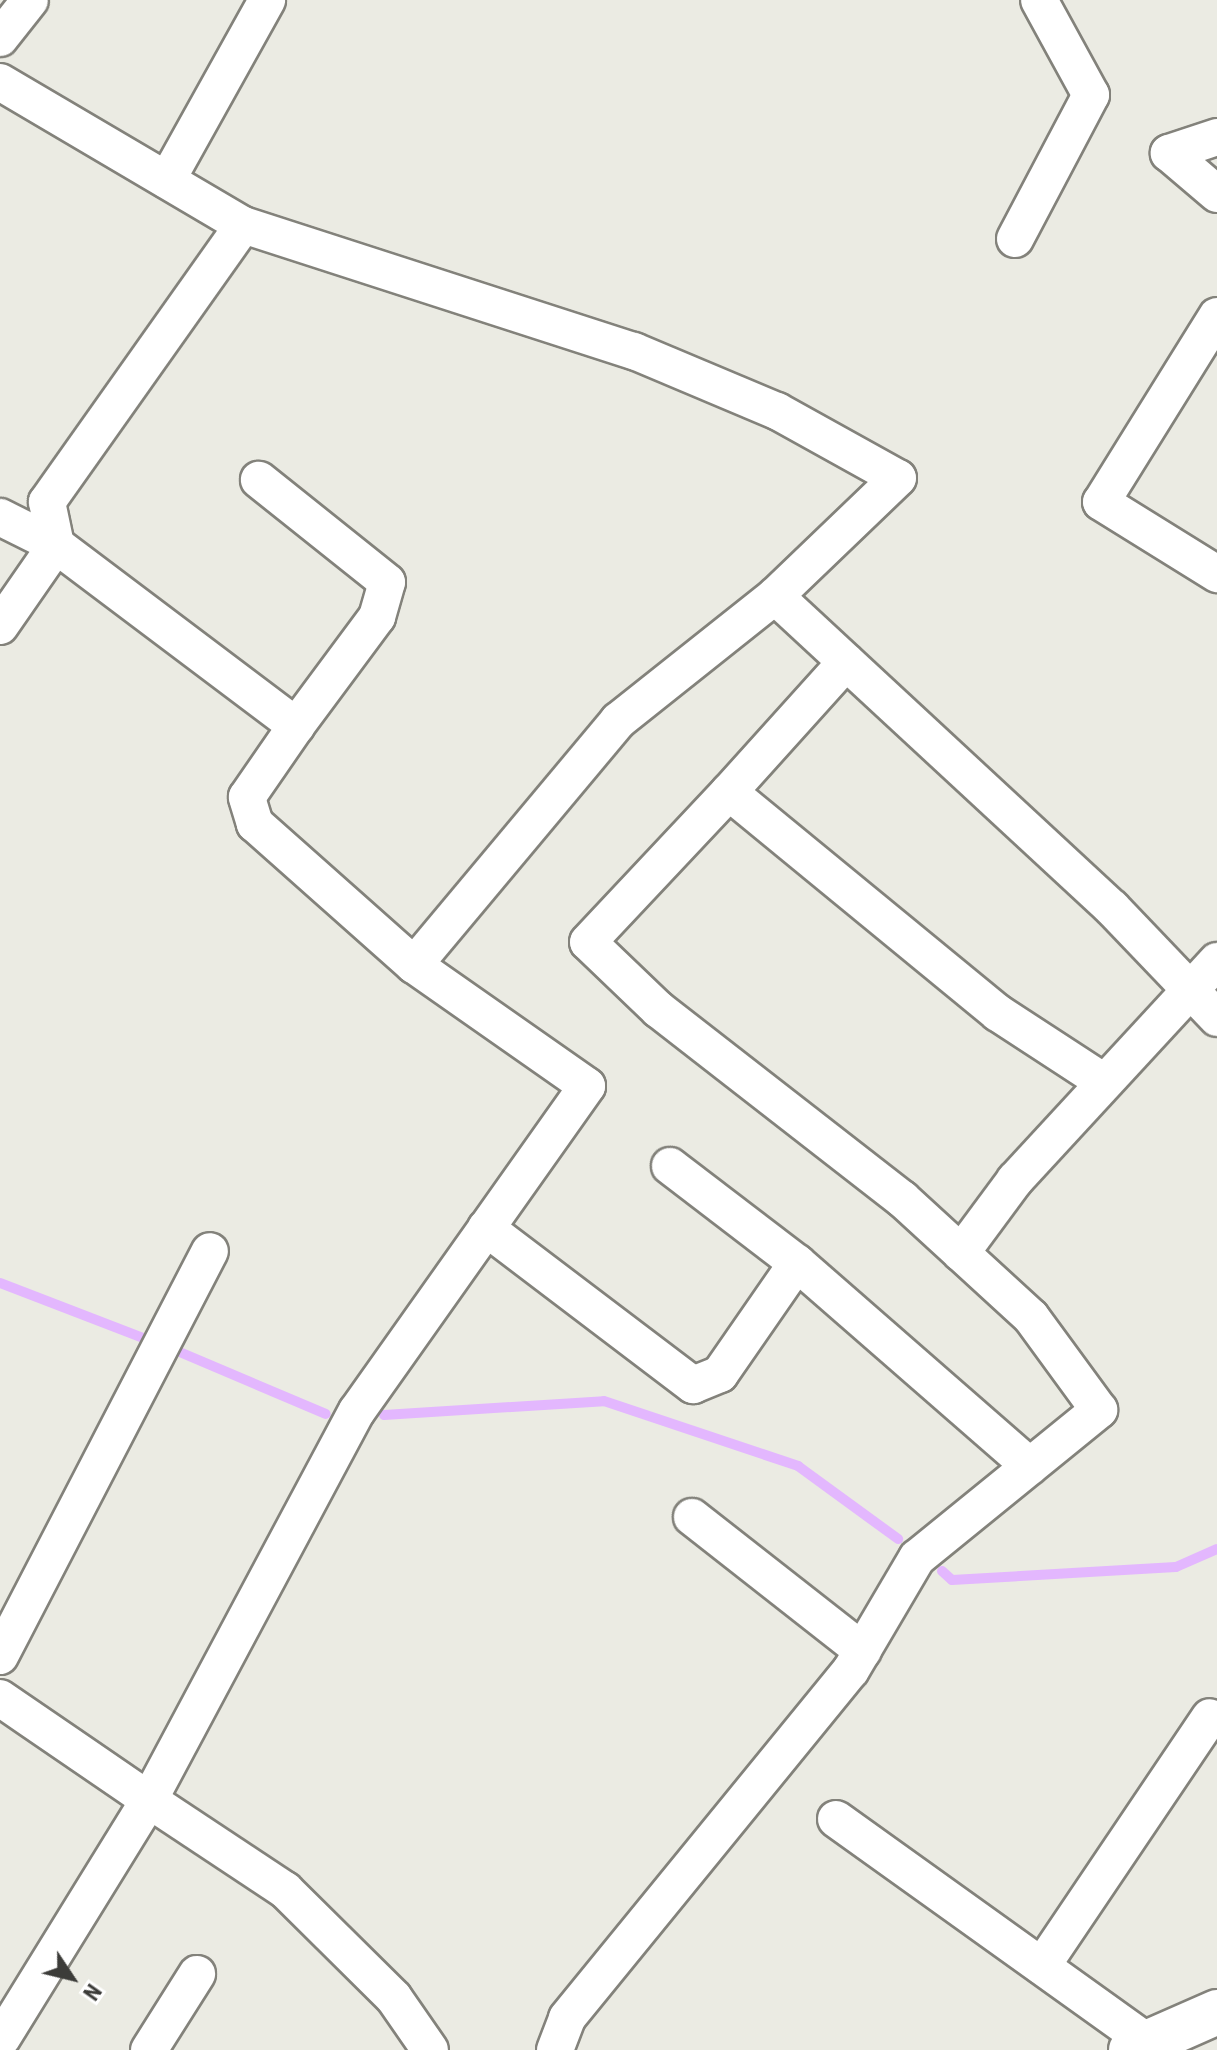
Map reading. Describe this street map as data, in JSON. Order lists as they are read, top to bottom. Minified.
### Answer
{"north":"bottom right"}
